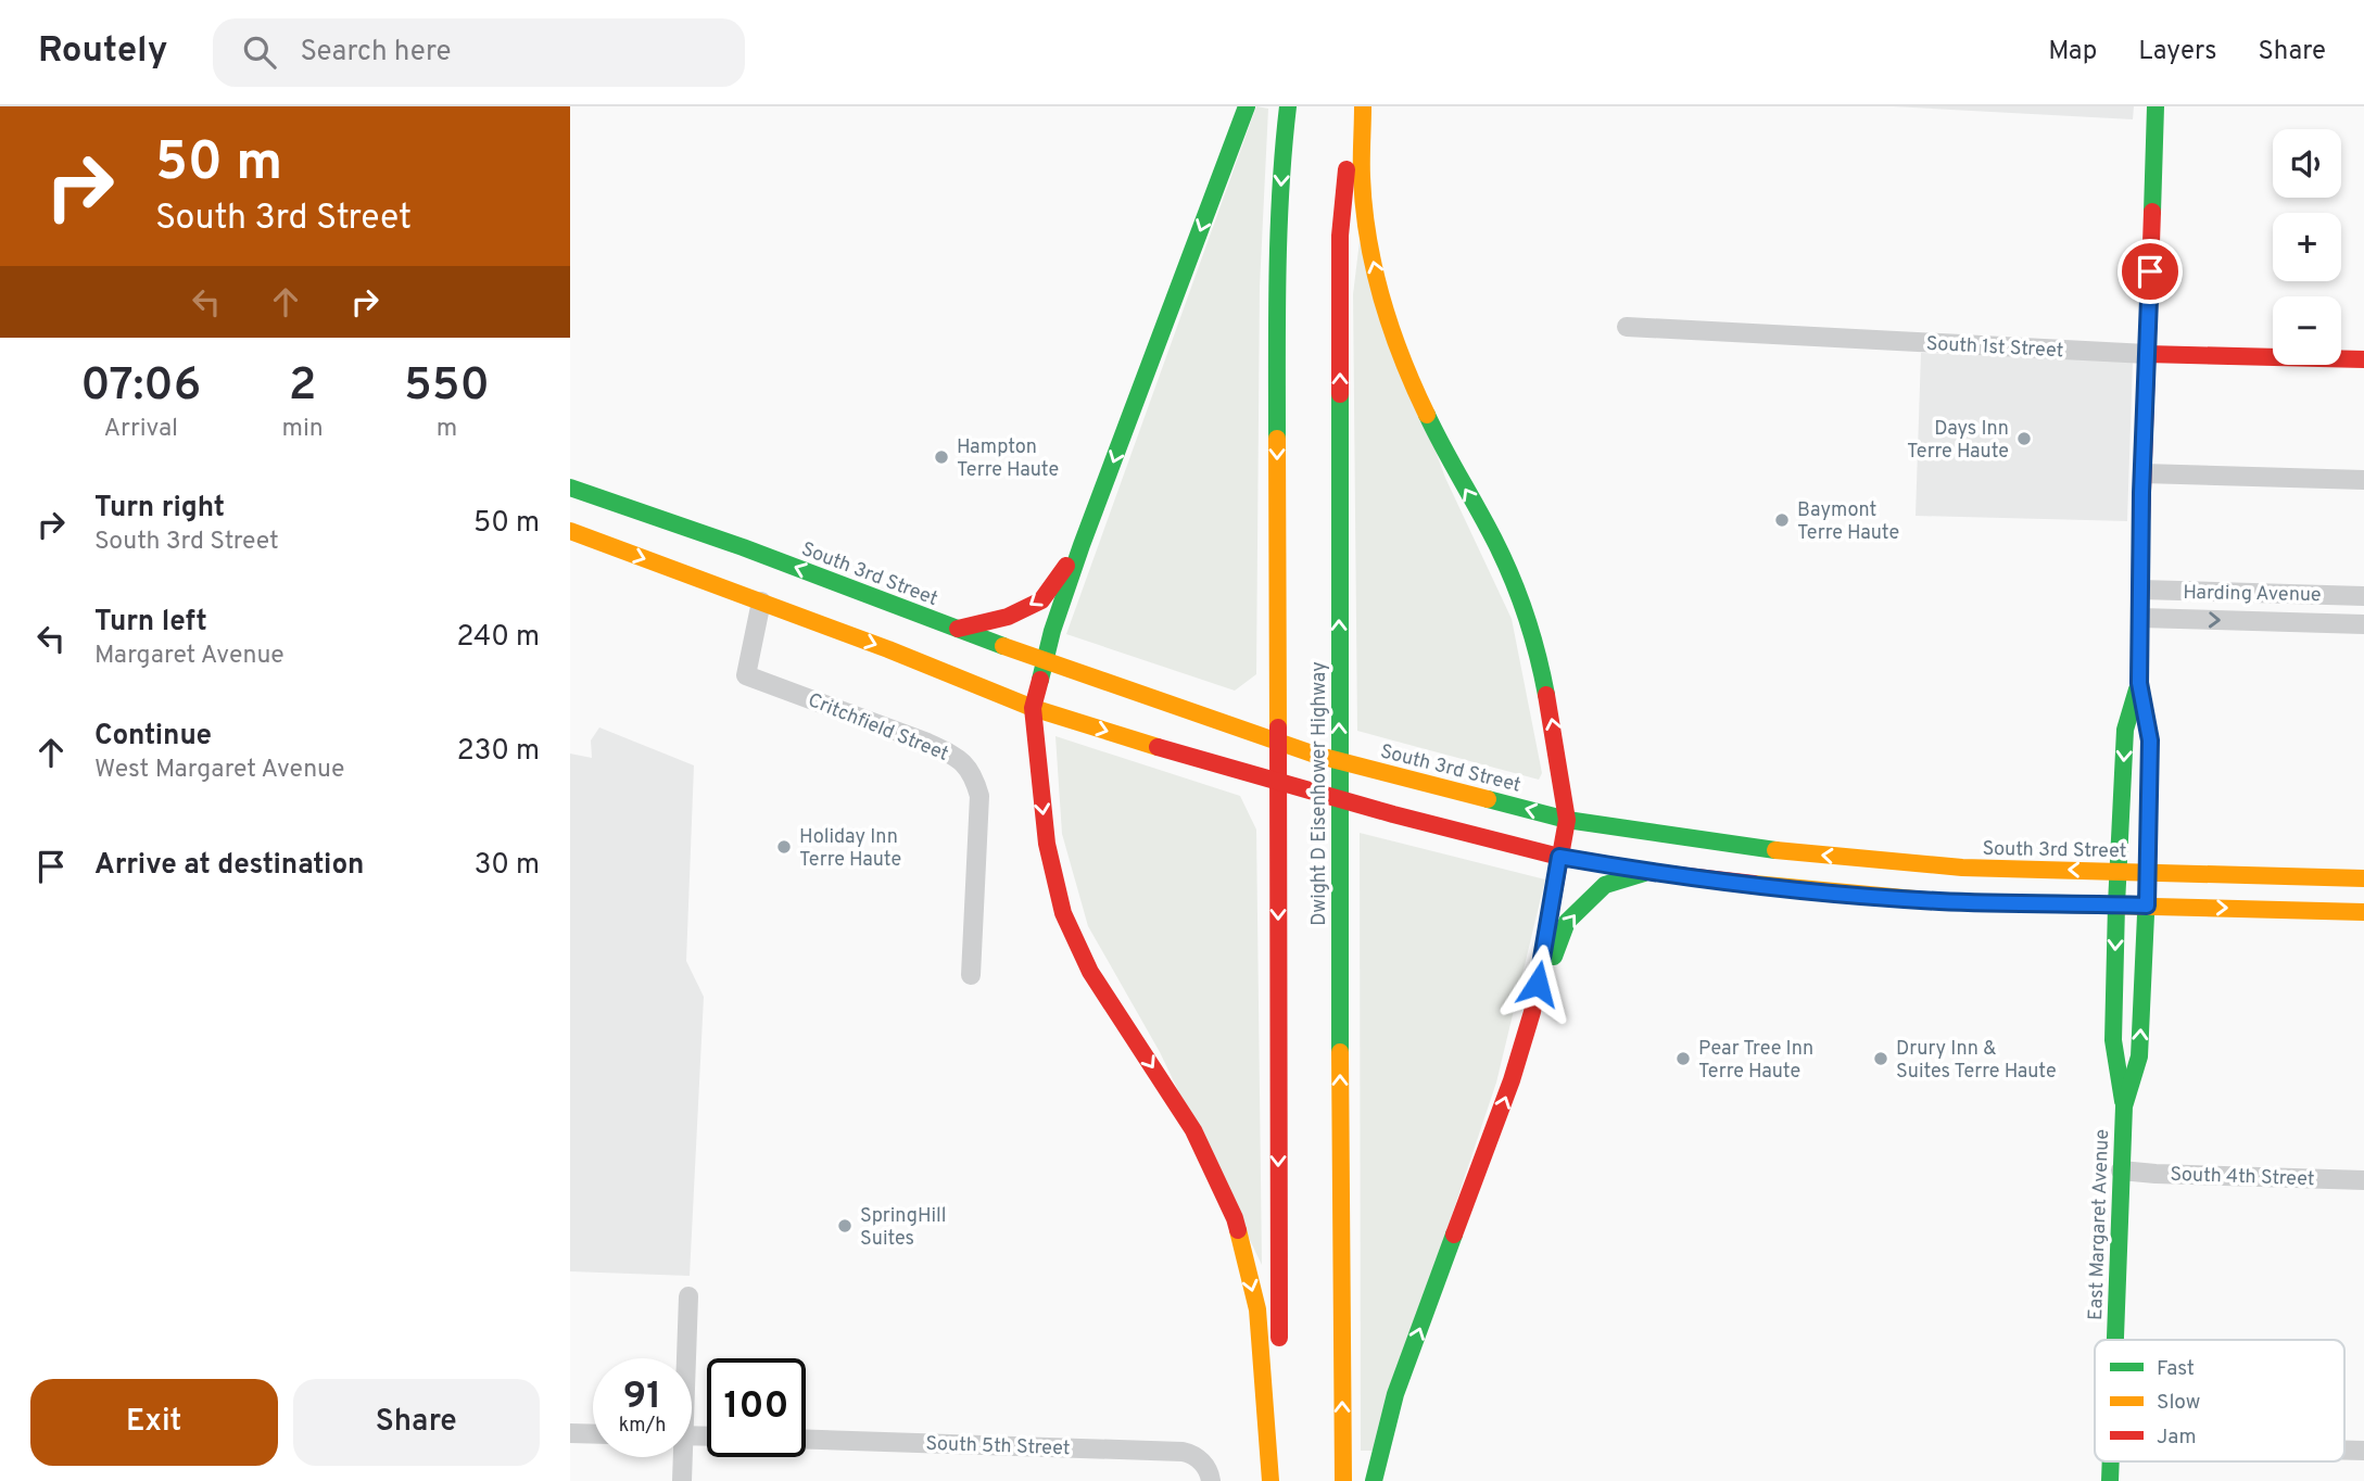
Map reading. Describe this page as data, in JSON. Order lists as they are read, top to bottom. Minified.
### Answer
{"streets":{"main road":["South 1st Street","South 3rd Street","Dwight D Eisenhower Highway","East Margaret Avenue"],"street":["Harding Avenue","Critchfield Street","South 4th Street","South 5th Street"]},"crossings":[["South 4th Street","East Margaret Avenue"]],"places":["Days Inn Terre Haute","Hampton Terre Haute","Baymont Terre Haute","Holiday Inn Terre Haute","Pear Tree Inn Terre Haute","Drury Inn & Suites Terre Haute","SpringHill Suites"],"legend":["Fast","Slow","Jam"],"page":{"header":"Routely","search":"Search here","nav":["Map","Layers","Share"],"turn":["50 m","South 3rd Street"],"map_buttons":["+","−"],"eta":["07:06","Arrival","2","min","550","m"],"list":[{"name":"Turn right","note":"South 3rd Street","value":"50 m"},{"name":"Turn left","note":"Margaret Avenue","value":"240 m"},{"name":"Continue","note":"West Margaret Avenue","value":"230 m"},{"name":"Arrive at destination","value":"30 m"}],"speed":"91 km/h","limit":"100","buttons":["Exit","Share"]}}
